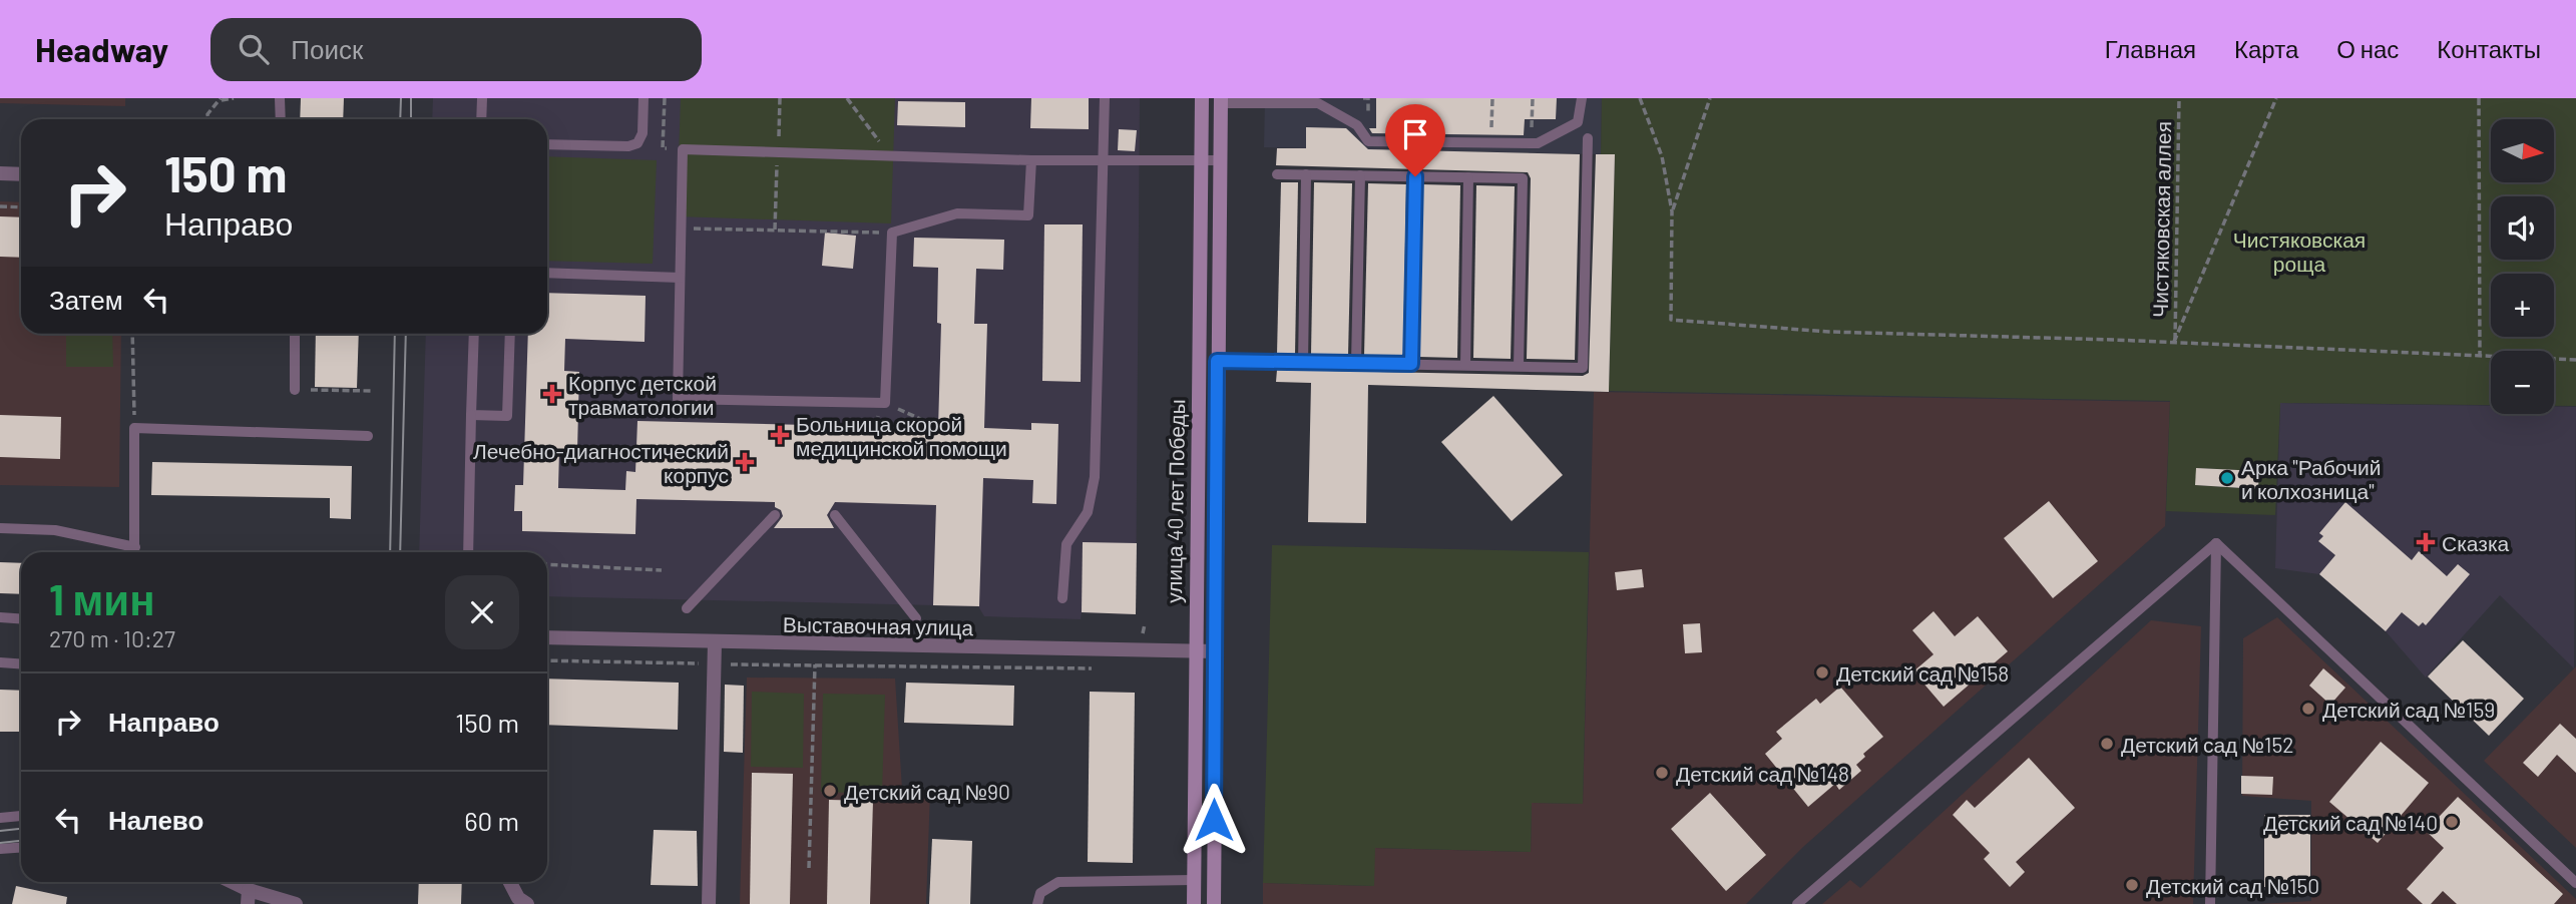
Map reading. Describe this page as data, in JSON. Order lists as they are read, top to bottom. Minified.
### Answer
{"streets":{"main road":["улица 40 лет Победы"],"street":["Выставочная улица"],"path":["Чистяковская аллея"]},"crossings":[["улица 40 лет Победы","Выставочная улица"]],"parks":["Чистяковская роща"],"places":{"health":["Корпус детской травматологии","Больница скорой медицинской помощи","Лечебно-диагностический корпус","Сказка"],"other":["Арка \"Рабочий и колхозница\"","Детский сад №158","Детский сад №159","Детский сад №152","Детский сад №148","Детский сад №90","Детский сад №140","Детский сад №150"]},"north":"right","page":{"header":"Headway","search":"Поиск","nav":["Главная","Карта","О нас","Контакты"],"map_buttons":["+","−"],"turn":["150 m","Направо"],"then":"Затем","heading":["1 мин","270 m · 10:27"],"list":[{"name":"Направо","value":"150 m"},{"name":"Налево","value":"60 m"}]}}
